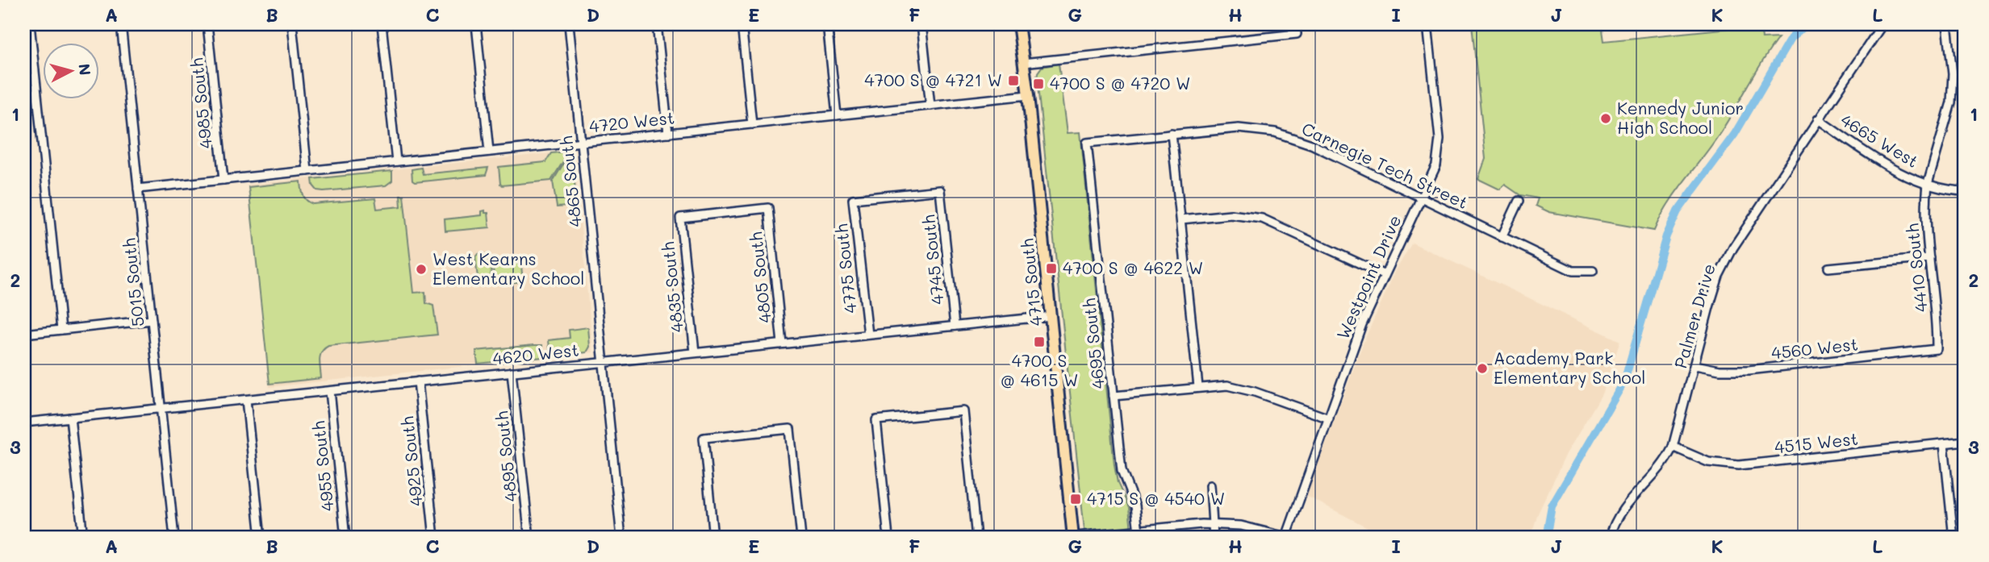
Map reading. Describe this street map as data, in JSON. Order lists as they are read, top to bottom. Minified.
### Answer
{"streets":{"main road":["4715 South"],"street":["4985 South","4720 West","4665 West","Carnegie Tech Street","4865 South","4745 South","4410 South","4775 South","4805 South","Westpoint Drive","5015 South","4835 South","Palmer Drive","4695 South","4560 West","4620 West","4515 West","4895 South","4925 South","4955 South"]},"crossings":[["4985 South","4720 West"],["4720 West","4865 South"],["4720 West","5015 South"],["4720 West","4715 South"],["4665 West","4410 South"],["4665 West","Palmer Drive"],["Carnegie Tech Street","Westpoint Drive"],["Carnegie Tech Street","4695 South"],["4865 South","4620 West"],["4745 South","4775 South"],["4745 South","4620 West"],["4410 South","4560 West"],["4775 South","4620 West"],["4805 South","4835 South"],["4805 South","4620 West"],["5015 South","4620 West"],["4715 South","4620 West"],["4835 South","4620 West"],["Palmer Drive","4560 West"],["Palmer Drive","4515 West"],["4620 West","4895 South"],["4620 West","4925 South"],["4620 West","4955 South"]],"places":{"transit":["4700 S @ 4721 W","4700 S @ 4720 W","4700 S @ 4622 W","4700 S @ 4615 W","4715 S @ 4540 W"],"other":["Kennedy Junior High School","West Kearns Elementary School","Academy Park Elementary School"]},"north":"right","grid":{"columns":["A","B","C","D","E","F","G","H","I","J","K","L"],"rows":["1","2","3"]}}
